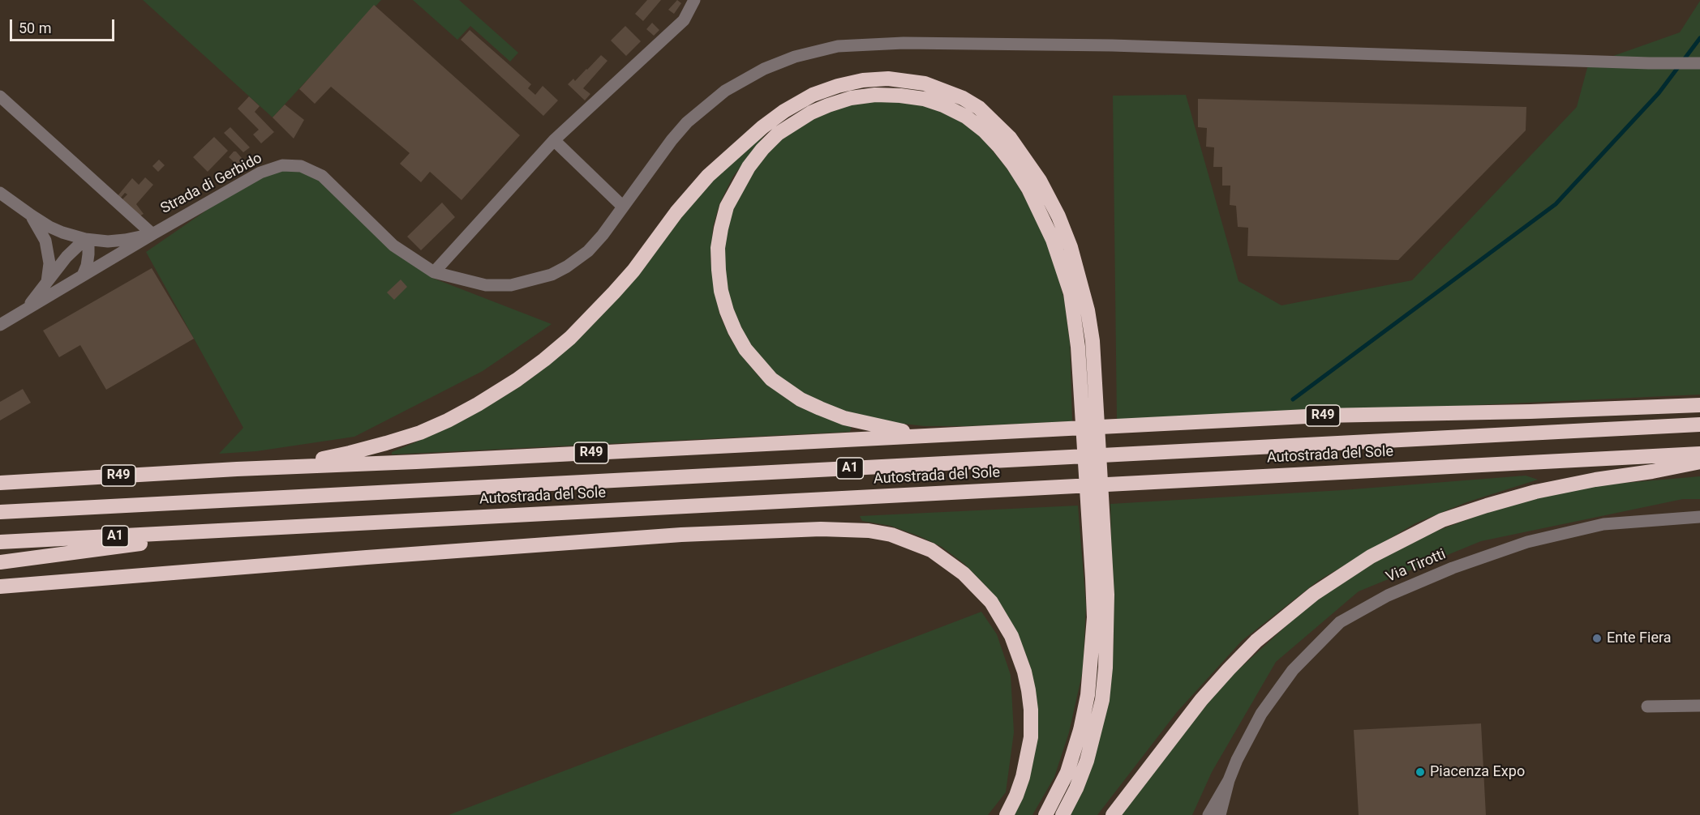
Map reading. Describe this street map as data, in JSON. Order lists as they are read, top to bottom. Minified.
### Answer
{"streets":{"highway":["R49","Autostrada del Sole","A1"],"street":["Strada di Gerbido","Via Tirotti"]},"places":["Ente Fiera","Piacenza Expo"],"scale_bar":"50 m"}
